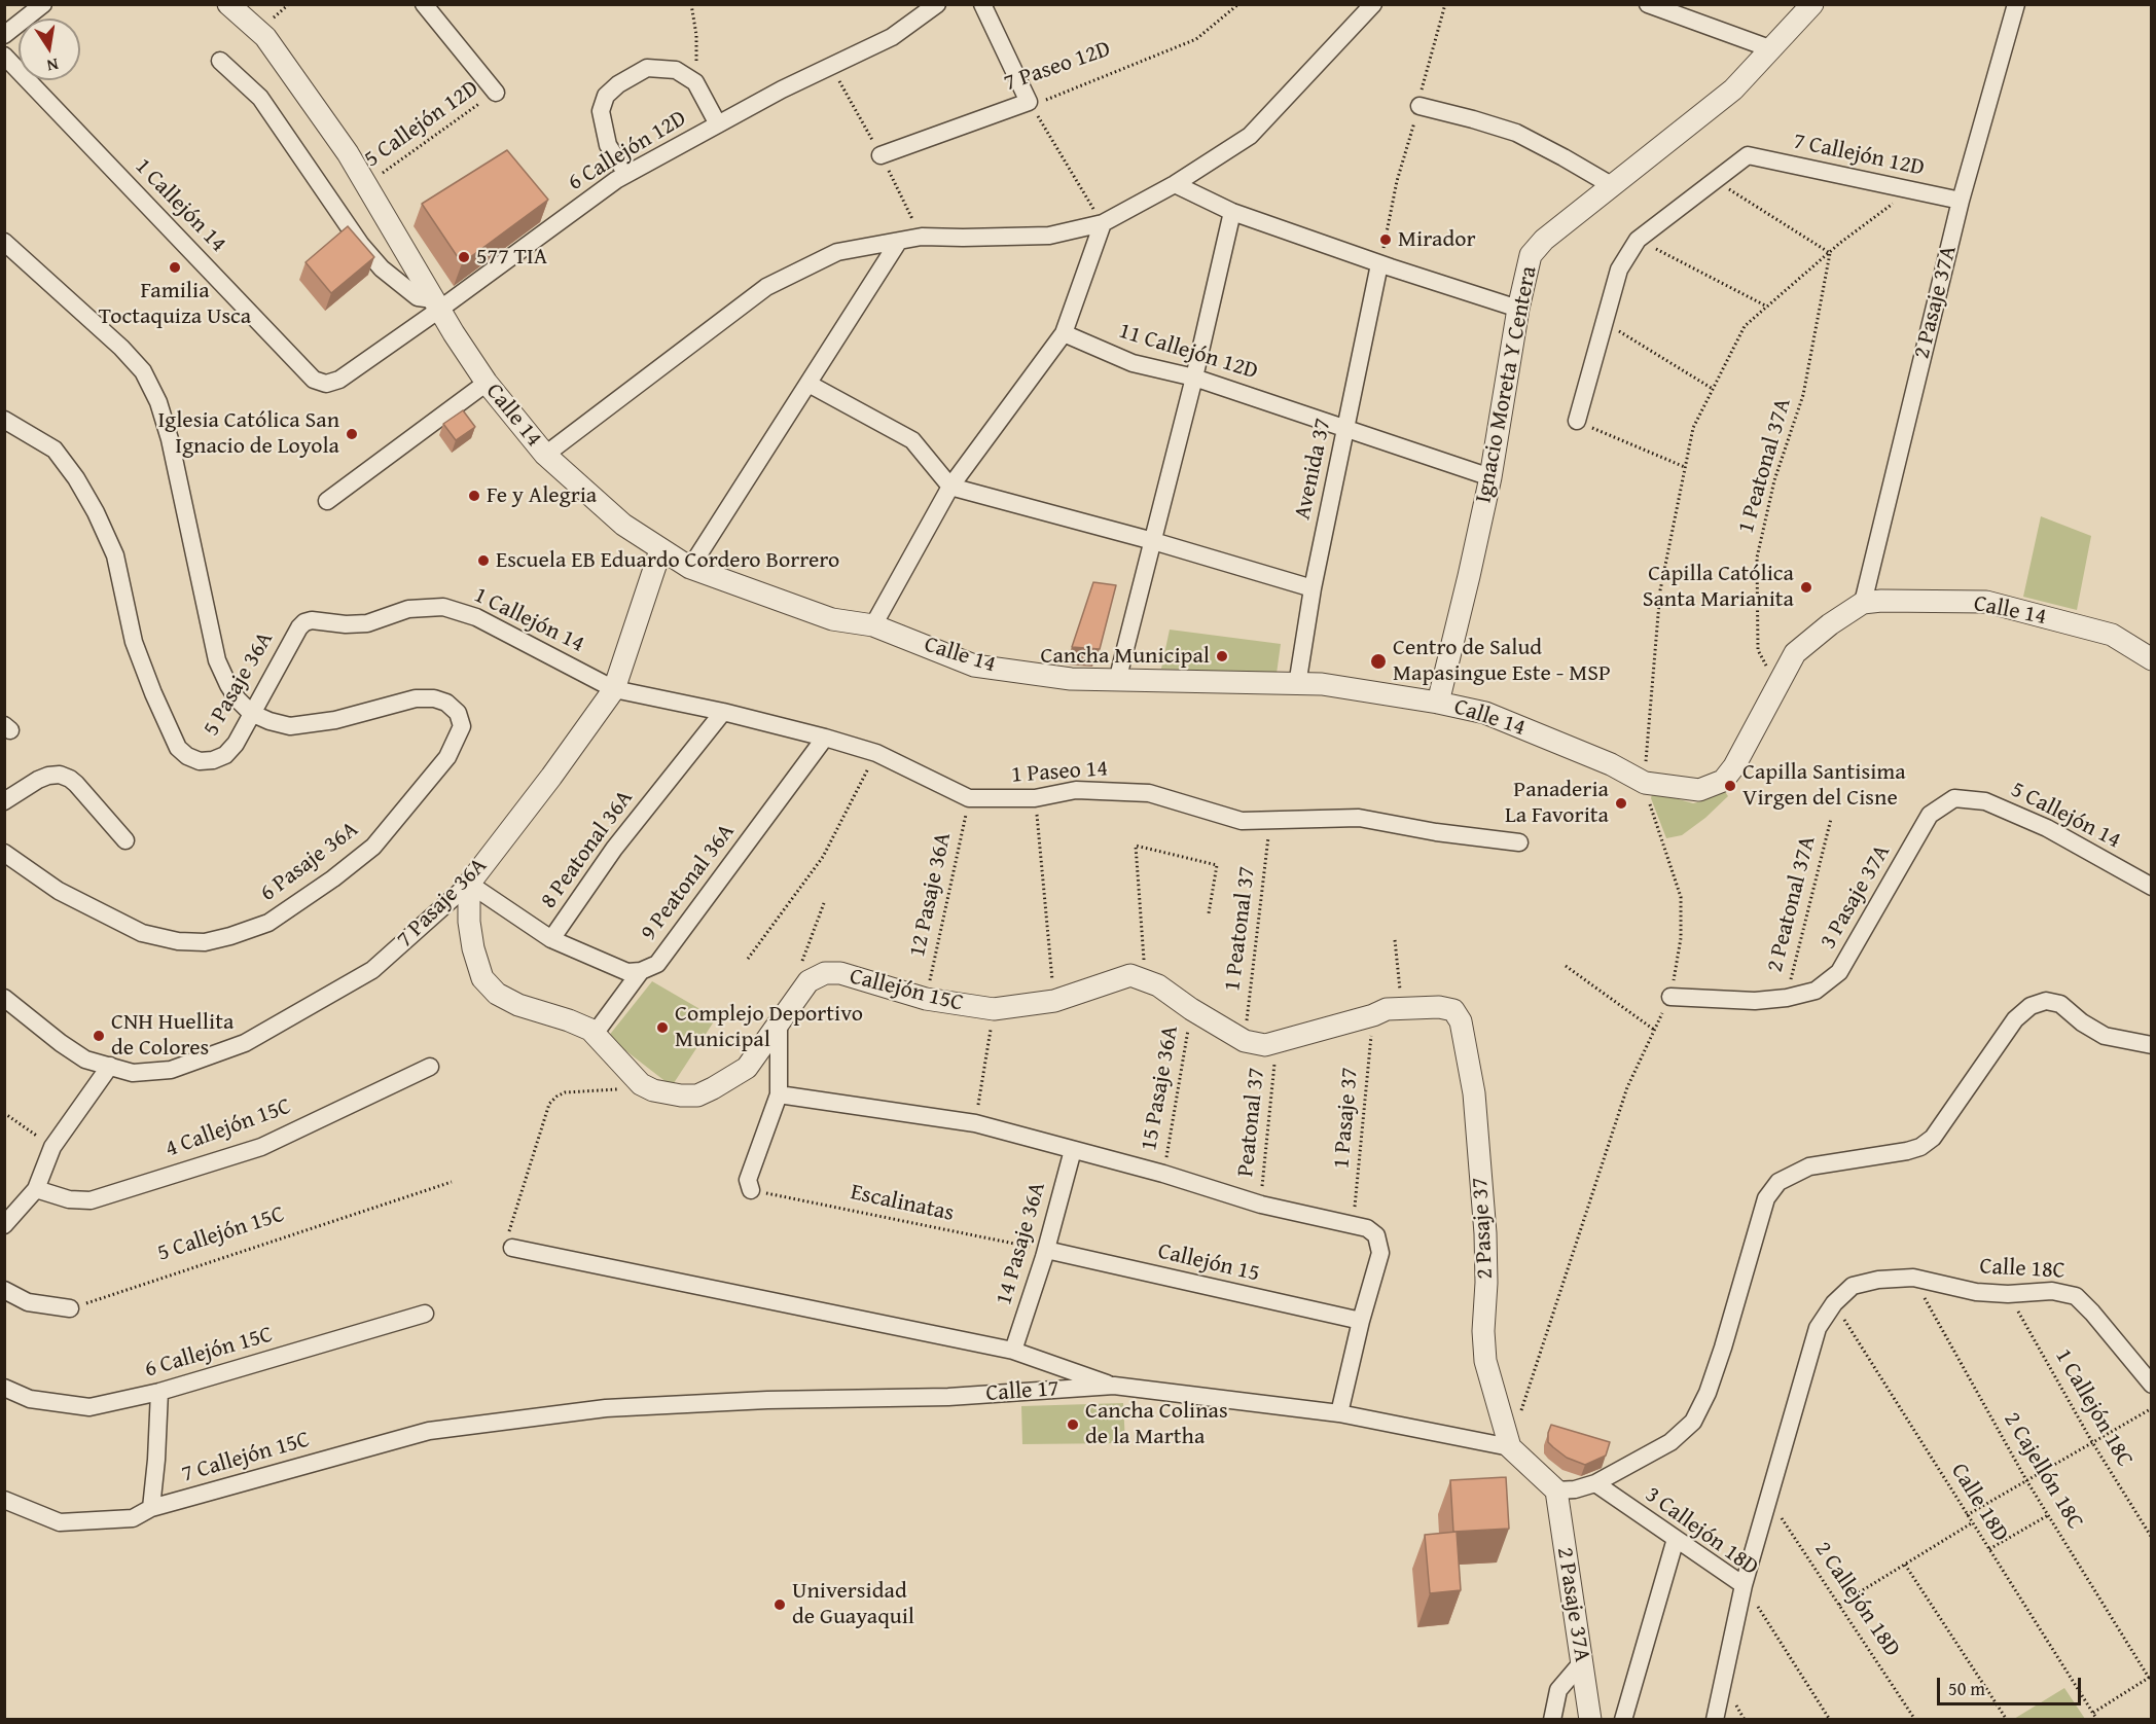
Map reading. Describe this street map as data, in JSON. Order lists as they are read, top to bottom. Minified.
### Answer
{"streets":{"street":["7 Paseo 12D","6 Callejón 12D","7 Callejón 12D","1 Callejón 14","2 Pasaje 37A","11 Callejón 12D","Ignacio Moreta Y Centera","Calle 14","Avenida 37","5 Pasaje 36A","1 Paseo 14","5 Callejón 14","8 Peatonal 36A","6 Pasaje 36A","9 Peatonal 36A","3 Pasaje 37A","7 Pasaje 36A","Callejón 15C","4 Callejón 15C","2 Pasaje 37","14 Pasaje 36A","Callejón 15","Calle 18C","6 Callejón 15C","Calle 17","7 Callejón 15C","3 Callejón 18D"],"path":["5 Callejón 12D","1 Peatonal 37A","12 Pasaje 36A","2 Peatonal 37A","1 Peatonal 37","15 Pasaje 36A","1 Pasaje 37","Peatonal 37","Escalinatas","5 Callejón 15C","1 Callejón 18C","2 Cajellón 18C","Calle 18D","2 Callejón 18D"]},"crossings":[["5 Callejón 12D","Calle 14"],["6 Callejón 12D","1 Callejón 14"],["6 Callejón 12D","Calle 14"],["7 Callejón 12D","2 Pasaje 37A"],["7 Callejón 12D","1 Peatonal 37A"],["1 Callejón 14","5 Pasaje 36A"],["1 Callejón 14","1 Paseo 14"],["1 Callejón 14","7 Pasaje 36A"],["2 Pasaje 37A","Calle 14"],["11 Callejón 12D","Ignacio Moreta Y Centera"],["11 Callejón 12D","Avenida 37"],["Ignacio Moreta Y Centera","Calle 14"],["Calle 14","1 Peatonal 37A"],["Calle 14","Avenida 37"],["Calle 14","7 Pasaje 36A"],["5 Pasaje 36A","6 Pasaje 36A"],["1 Paseo 14","8 Peatonal 36A"],["1 Paseo 14","9 Peatonal 36A"],["1 Paseo 14","12 Pasaje 36A"],["1 Paseo 14","7 Pasaje 36A"],["1 Paseo 14","1 Peatonal 37"],["5 Callejón 14","3 Pasaje 37A"],["8 Peatonal 36A","9 Peatonal 36A"],["8 Peatonal 36A","7 Pasaje 36A"],["8 Peatonal 36A","Callejón 15C"],["12 Pasaje 36A","Callejón 15C"],["3 Pasaje 37A","2 Peatonal 37A"],["7 Pasaje 36A","Callejón 15C"],["Escalinatas","14 Pasaje 36A"],["Escalinatas","Callejón 15"],["2 Pasaje 37","Calle 17"],["14 Pasaje 36A","Callejón 15"],["Calle 18C","1 Callejón 18C"],["Calle 18C","2 Cajellón 18C"],["Calle 18C","Calle 18D"],["Calle 17","7 Callejón 15C"]],"places":["Mirador","577 TIA","Familia Toctaquiza Usca","Iglesia Católica San Ignacio de Loyola","Fe y Alegria","Escuela EB Eduardo Cordero Borrero","Capilla Católica Santa Marianita","Cancha Municipal","Centro de Salud Mapasingue Este - MSP","Capilla Santisima Virgen del Cisne","Panaderia La Favorita","Complejo Deportivo Municipal","CNH Huellita de Colores","Cancha Colinas de la Martha","Universidad de Guayaquil"],"scale_bar":"50 m","north":"bottom"}
